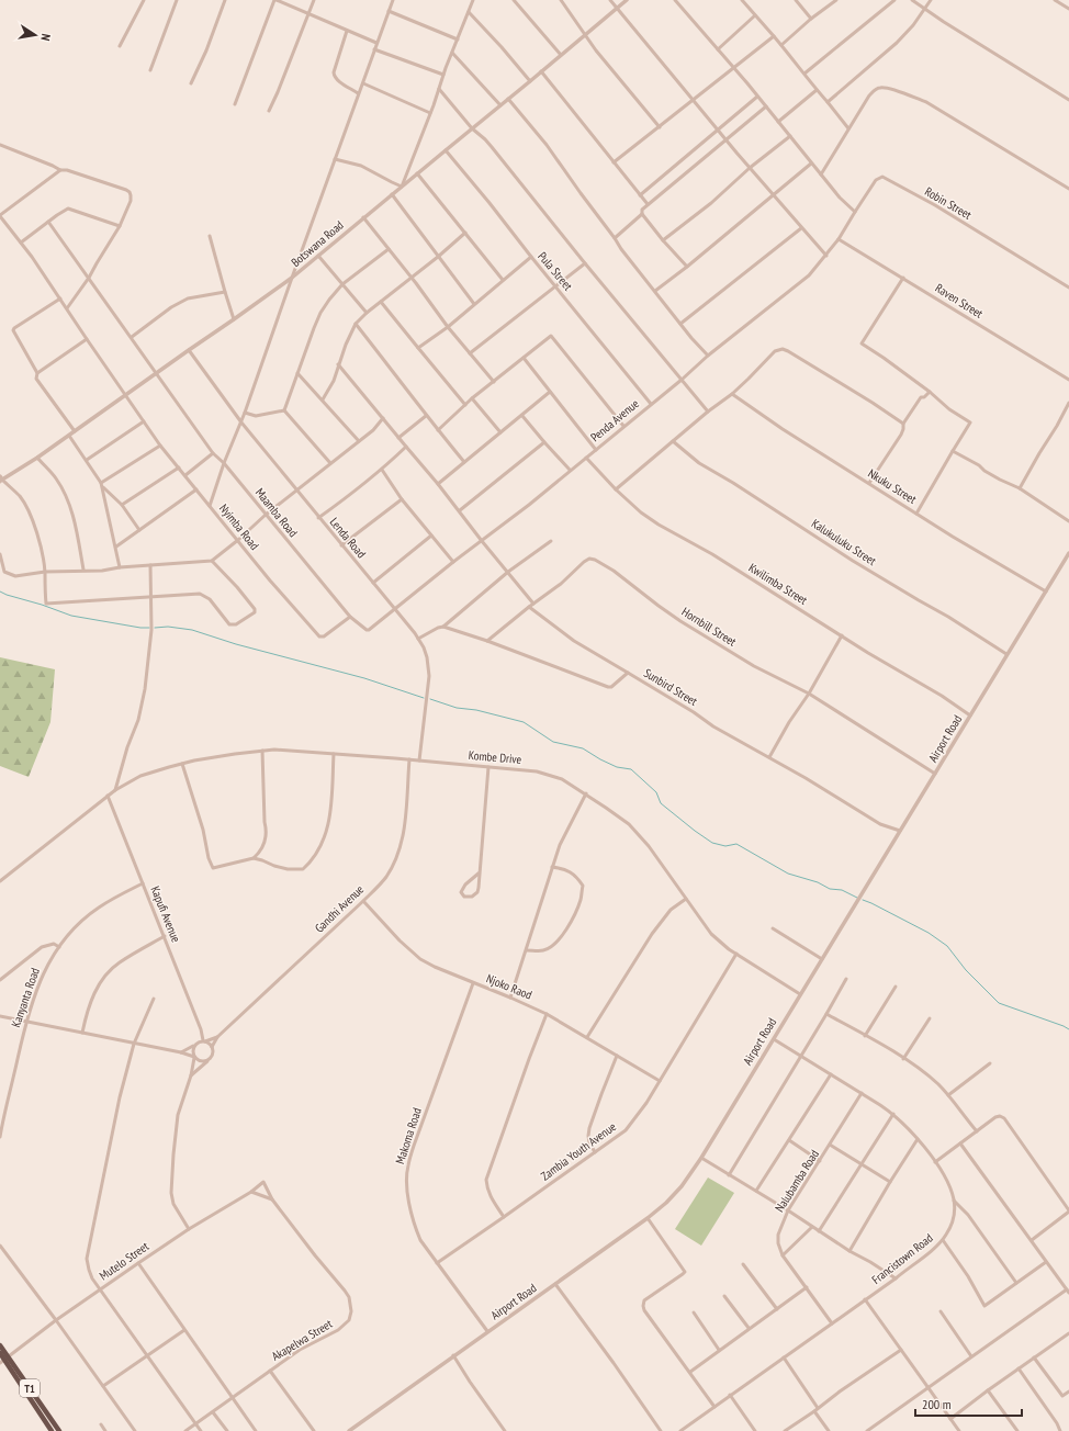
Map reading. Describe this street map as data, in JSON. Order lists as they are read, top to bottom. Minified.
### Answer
{"streets":{"highway":["T1"],"street":["Robin Street","Botswana Road","Pula Street","Raven Street","Penda Avenue","Nkuku Street","Maamba Road","Nyimba Road","Lenda Road","Kalukuluku Street","Kwilimba Street","Hornbill Street","Sunbird Street","Airport Road","Kombe Drive","Gandhi Avenue","Kapufi Avenue","Njoko Raod","Kanyanta Road","Makoma Road","Zambia Youth Avenue","Nalubamba Road","Francistown Road","Mutelo Street","Akapelwa Street"]},"crossings":[["Robin Street","Raven Street"],["Robin Street","Penda Avenue"],["Botswana Road","Pula Street"],["Botswana Road","Maamba Road"],["Botswana Road","Nyimba Road"],["Botswana Road","Lenda Road"],["Pula Street","Penda Avenue"],["Raven Street","Penda Avenue"],["Penda Avenue","Maamba Road"],["Penda Avenue","Lenda Road"],["Penda Avenue","Kwilimba Street"],["Nkuku Street","Airport Road"],["Maamba Road","Nyimba Road"],["Maamba Road","Lenda Road"],["Lenda Road","Kombe Drive"],["Kalukuluku Street","Airport Road"],["Kwilimba Street","Airport Road"],["Hornbill Street","Sunbird Street"],["Hornbill Street","Airport Road"],["Sunbird Street","Airport Road"],["Airport Road","Kombe Drive"],["Airport Road","Makoma Road"],["Airport Road","Francistown Road"],["Kombe Drive","Gandhi Avenue"],["Kombe Drive","Kapufi Avenue"],["Kombe Drive","Zambia Youth Avenue"],["Gandhi Avenue","Kapufi Avenue"],["Gandhi Avenue","Njoko Raod"],["Kapufi Avenue","Kanyanta Road"],["Njoko Raod","Makoma Road"],["Njoko Raod","Zambia Youth Avenue"],["Makoma Road","Zambia Youth Avenue"],["Nalubamba Road","Francistown Road"],["Mutelo Street","Akapelwa Street"],["Mutelo Street","T1"]],"scale_bar":"200 m","north":"right"}
